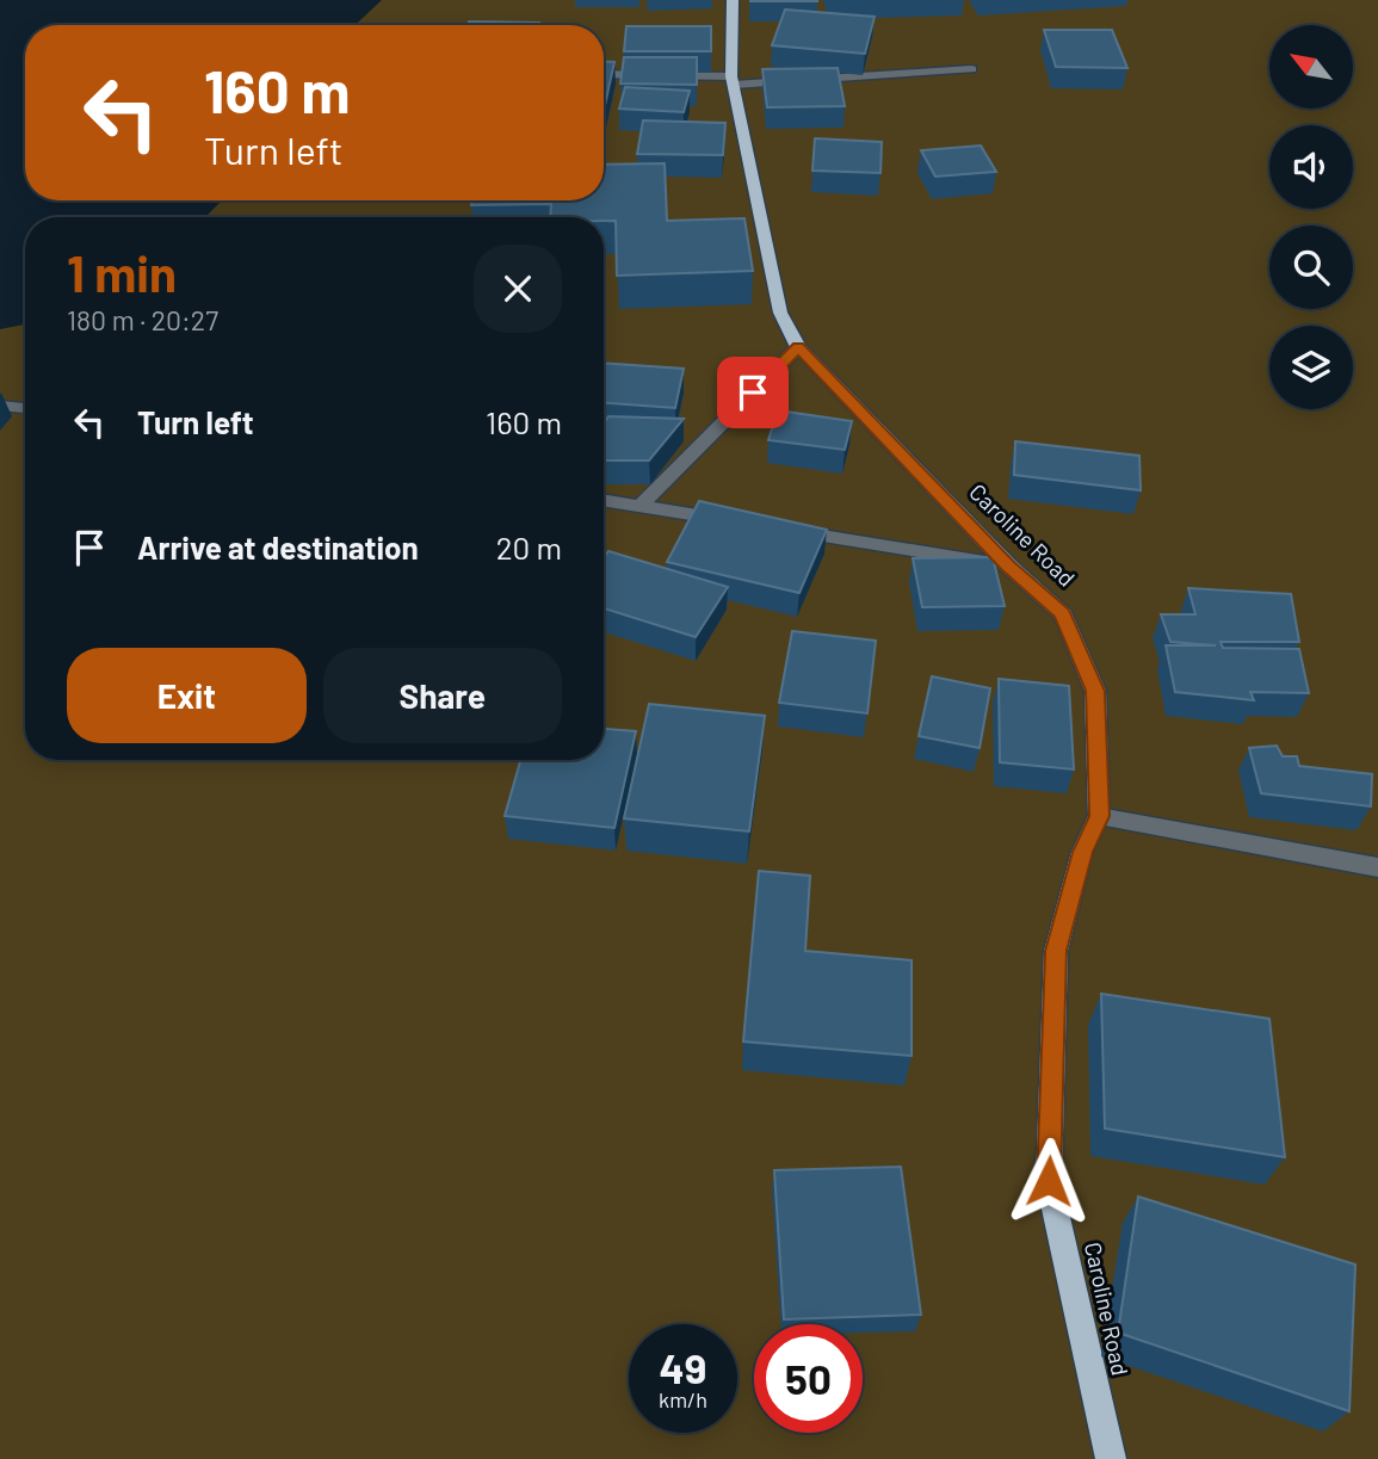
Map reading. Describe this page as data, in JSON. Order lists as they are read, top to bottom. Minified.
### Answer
{"streets":{"main road":["Caroline Road"]},"north":"top left","page":{"turn":["160 m","Turn left"],"heading":["1 min","180 m · 20:27"],"list":[{"name":"Turn left","value":"160 m"},{"name":"Arrive at destination","value":"20 m"}],"buttons":["Exit","Share"],"speed":"49 km/h","limit":"50"}}
